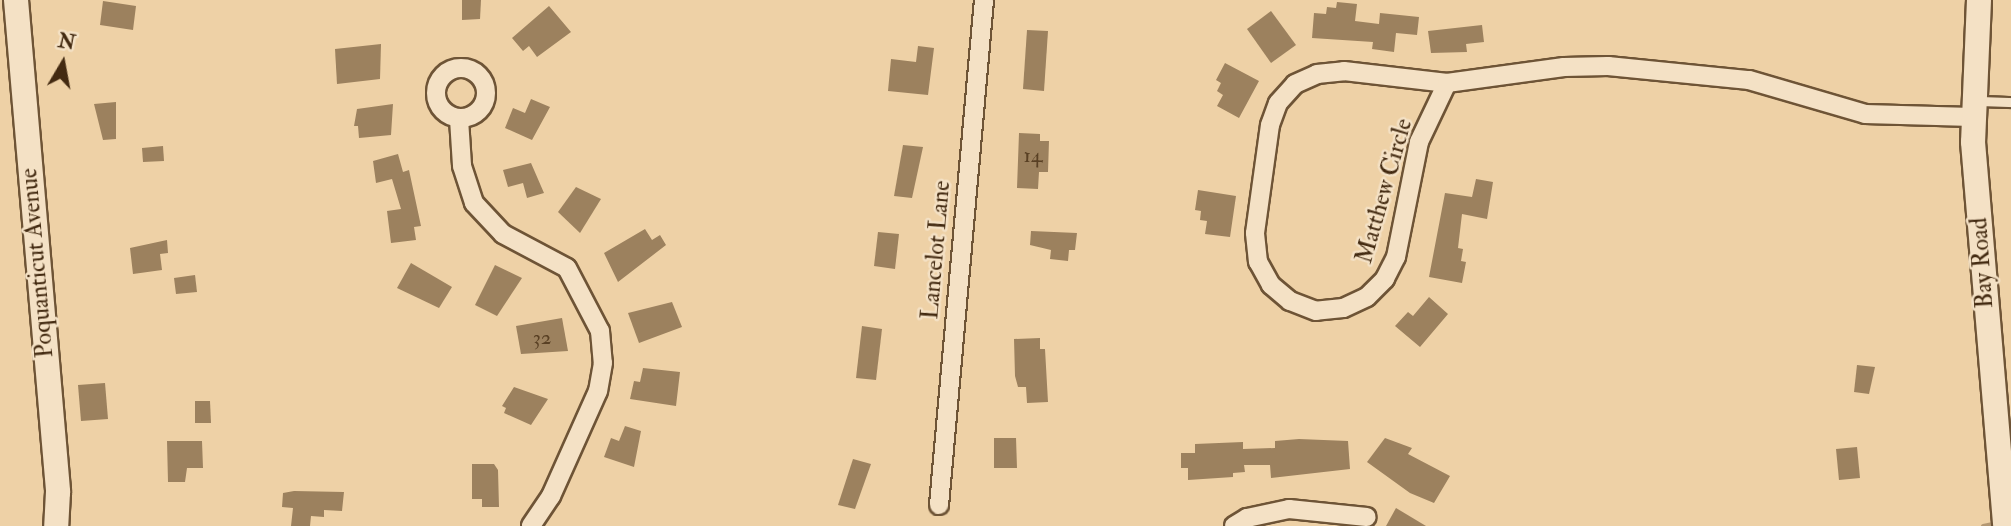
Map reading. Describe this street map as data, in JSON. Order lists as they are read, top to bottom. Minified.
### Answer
{"streets":{"main road":["Poquanticut Avenue","Bay Road"],"street":["Matthew Circle","Lancelot Lane"]},"crossings":[["Matthew Circle","Bay Road"]],"house_numbers":["14","32"],"north":"top"}
